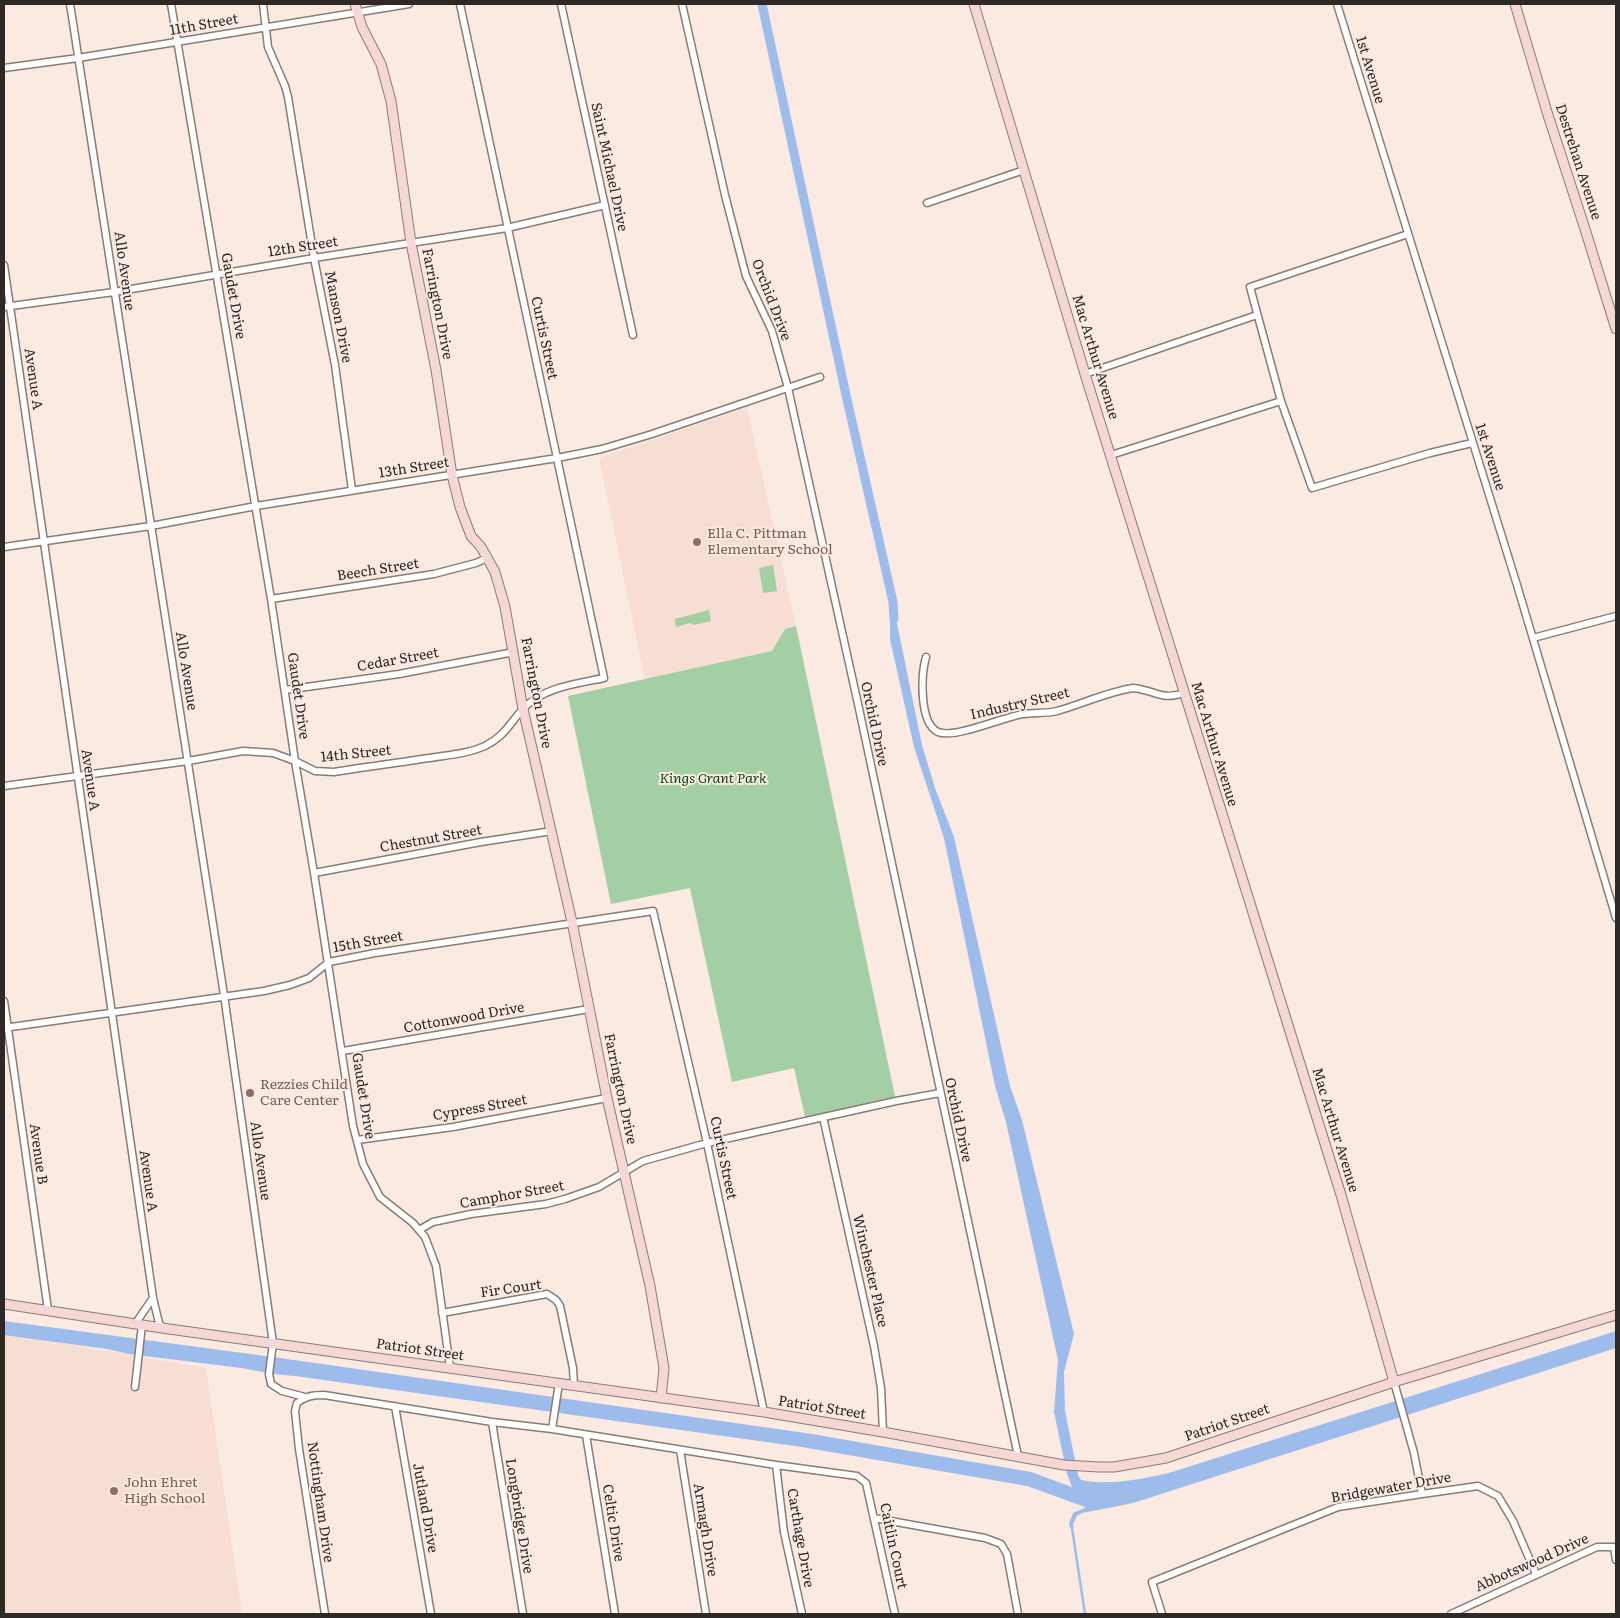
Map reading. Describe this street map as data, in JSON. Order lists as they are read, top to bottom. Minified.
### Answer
{"streets":{"street":["11th Street","1st Avenue","Destrehan Avenue","Saint Michael Drive","12th Street","Allo Avenue","Gaudet Drive","Orchid Drive","Farrington Drive","Manson Drive","Curtis Street","Mac Arthur Avenue","Avenue A","13th Street","Beech Street","Cedar Street","Industry Street","14th Street","Chestnut Street","15th Street","Cottonwood Drive","Cypress Street","Avenue B","Camphor Street","Winchester Place","Fir Court","Patriot Street","Bridgewater Drive","Nottingham Drive","Jutland Drive","Longbridge Drive","Celtic Drive","Armagh Drive","Carthage Drive","Caitlin Court","Abbotswood Drive"]},"crossings":[["11th Street","Allo Avenue"],["11th Street","Gaudet Drive"],["11th Street","Farrington Drive"],["11th Street","Manson Drive"],["Saint Michael Drive","12th Street"],["12th Street","Allo Avenue"],["12th Street","Gaudet Drive"],["12th Street","Farrington Drive"],["12th Street","Manson Drive"],["12th Street","Curtis Street"],["12th Street","Avenue A"],["Allo Avenue","13th Street"],["Allo Avenue","14th Street"],["Allo Avenue","15th Street"],["Allo Avenue","Patriot Street"],["Allo Avenue","Nottingham Drive"],["Gaudet Drive","13th Street"],["Gaudet Drive","Beech Street"],["Gaudet Drive","Cedar Street"],["Gaudet Drive","14th Street"],["Gaudet Drive","Chestnut Street"],["Gaudet Drive","15th Street"],["Gaudet Drive","Cottonwood Drive"],["Gaudet Drive","Cypress Street"],["Gaudet Drive","Camphor Street"],["Gaudet Drive","Fir Court"],["Gaudet Drive","Patriot Street"],["Orchid Drive","13th Street"],["Orchid Drive","Camphor Street"],["Orchid Drive","Patriot Street"],["Farrington Drive","13th Street"],["Farrington Drive","Beech Street"],["Farrington Drive","Cedar Street"],["Farrington Drive","14th Street"],["Farrington Drive","Chestnut Street"],["Farrington Drive","15th Street"],["Farrington Drive","Cottonwood Drive"],["Farrington Drive","Cypress Street"],["Farrington Drive","Camphor Street"],["Farrington Drive","Patriot Street"],["Manson Drive","13th Street"],["Curtis Street","13th Street"],["Curtis Street","14th Street"],["Curtis Street","15th Street"],["Curtis Street","Camphor Street"],["Curtis Street","Patriot Street"],["Mac Arthur Avenue","Industry Street"],["Mac Arthur Avenue","Patriot Street"],["Mac Arthur Avenue","Bridgewater Drive"],["Avenue A","13th Street"],["Avenue A","14th Street"],["Avenue A","15th Street"],["Avenue A","Patriot Street"],["15th Street","Avenue B"],["Avenue B","Patriot Street"],["Camphor Street","Winchester Place"],["Winchester Place","Patriot Street"],["Fir Court","Patriot Street"],["Bridgewater Drive","Abbotswood Drive"],["Carthage Drive","Caitlin Court"]],"parks":["Kings Grant Park"],"places":["Ella C. Pittman Elementary School","Rezzies Child Care Center","John Ehret High School"]}
